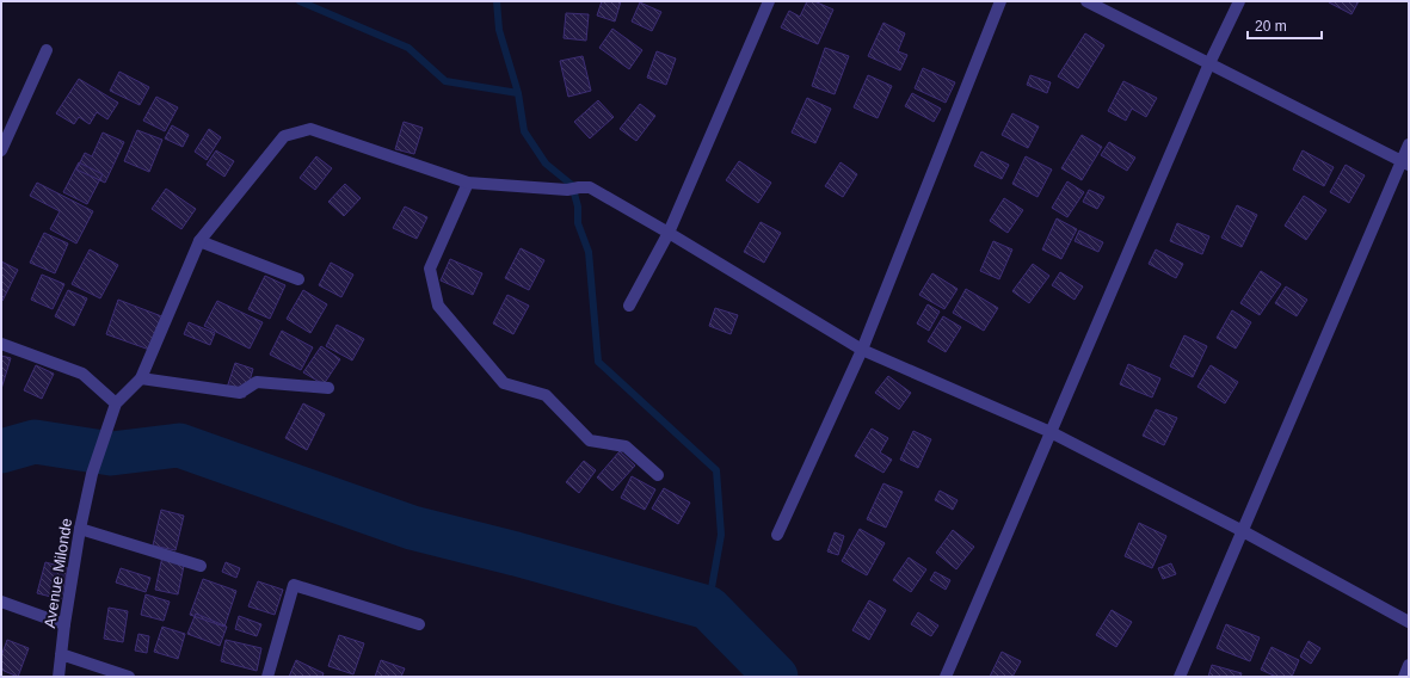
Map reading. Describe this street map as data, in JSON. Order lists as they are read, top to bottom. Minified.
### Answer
{"streets":{"street":["Avenue Milonde"]},"scale_bar":"20 m"}
